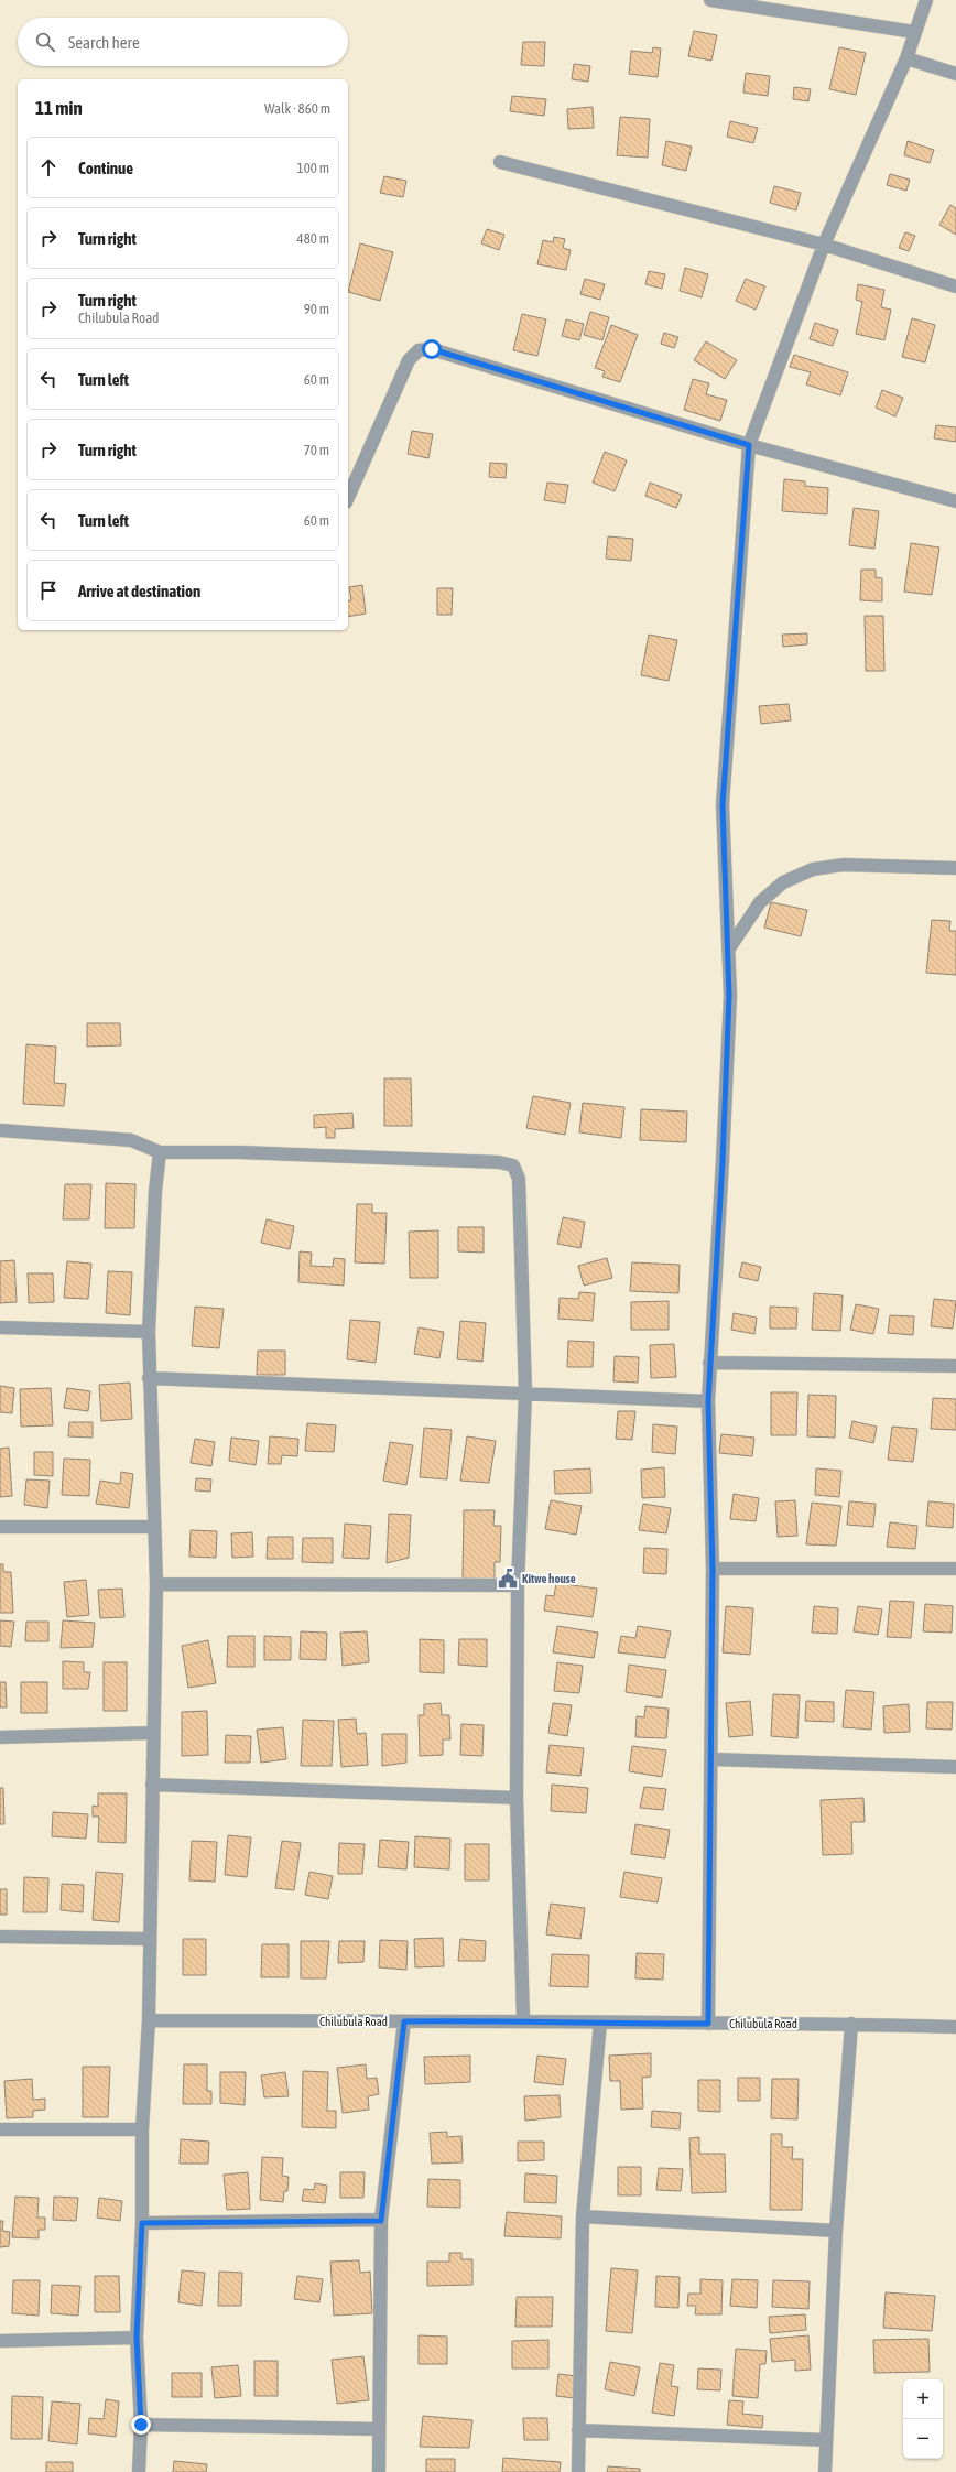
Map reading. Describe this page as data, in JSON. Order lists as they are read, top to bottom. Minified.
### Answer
{"streets":{"street":["Chilubula Road"]},"places":{"public building":["Kitwe house"]},"page":{"search":"Search here","heading":["11 min","Walk · 860 m"],"list":[["Continue","100 m"],["Turn right","480 m"],["Turn right","Chilubula Road","90 m"],["Turn left","60 m"],["Turn right","70 m"],["Turn left","60 m"],"Arrive at destination"],"map_buttons":["+","−"]}}
